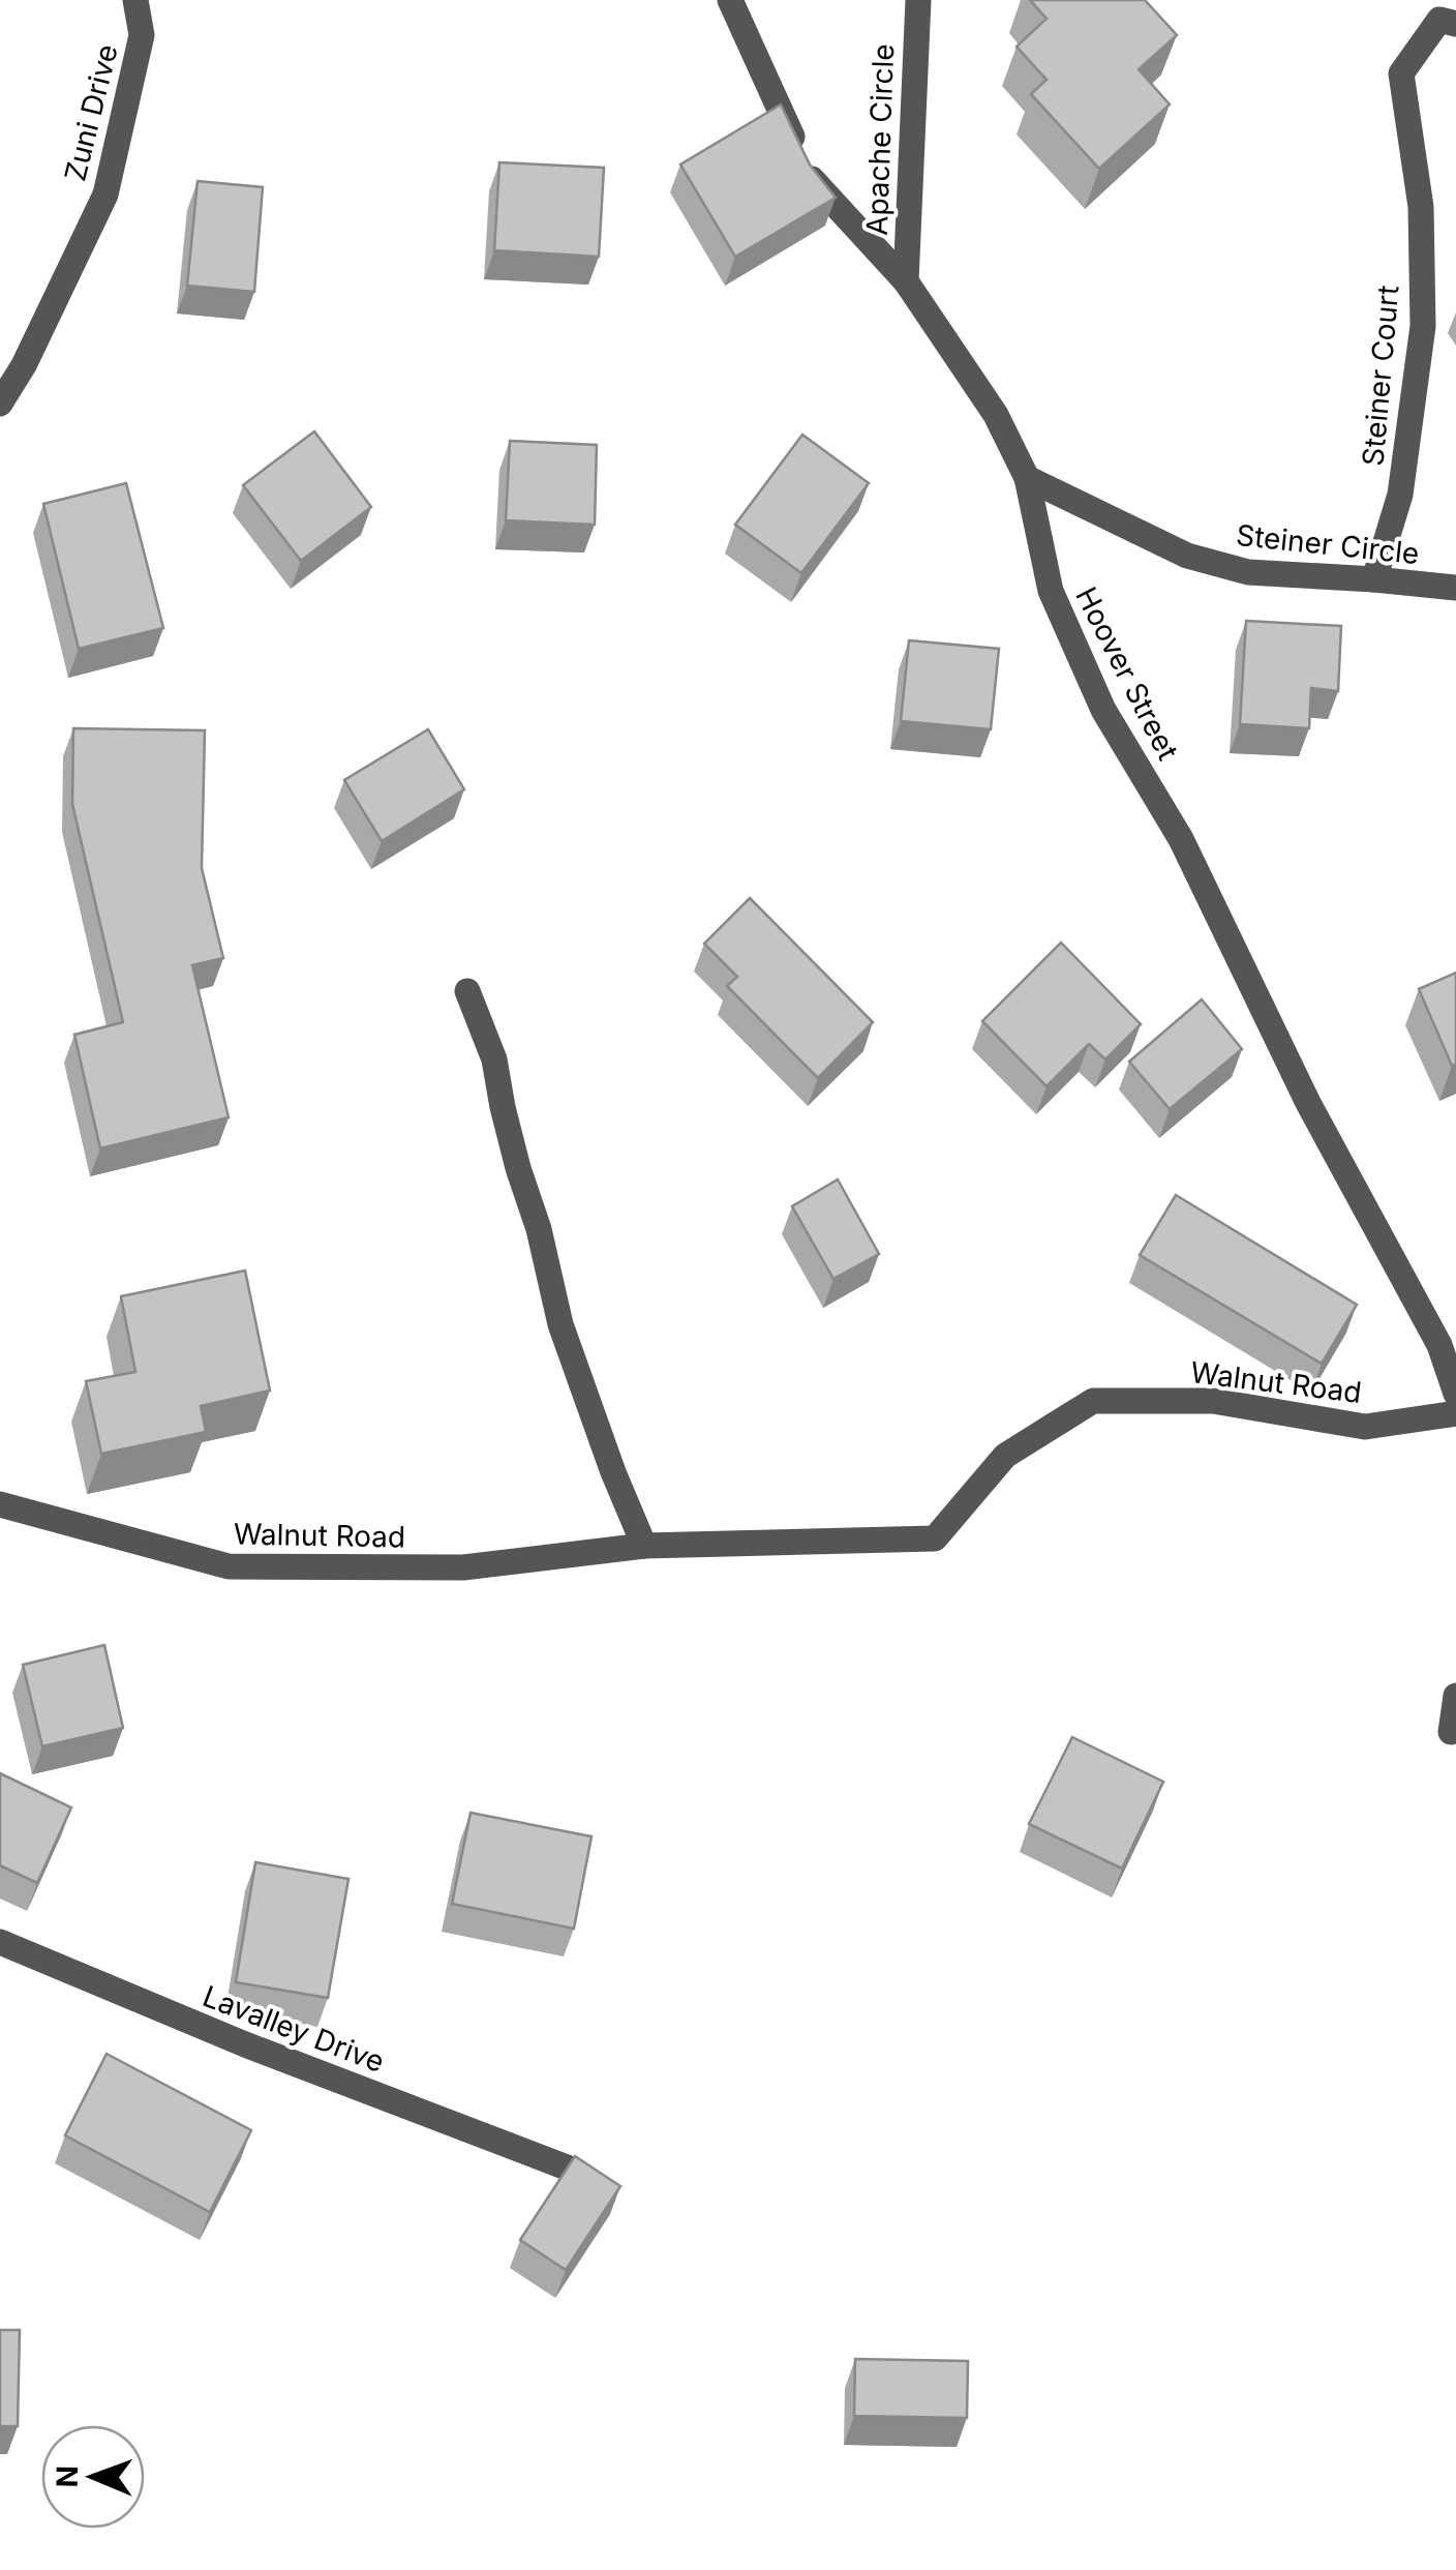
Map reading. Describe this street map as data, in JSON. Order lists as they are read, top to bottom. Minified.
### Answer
{"streets":{"street":["Zuni Drive","Apache Circle","Steiner Court","Steiner Circle","Hoover Street","Walnut Road","Lavalley Drive"]},"crossings":[["Apache Circle","Hoover Street"],["Steiner Court","Steiner Circle"],["Steiner Circle","Hoover Street"]],"north":"left"}
